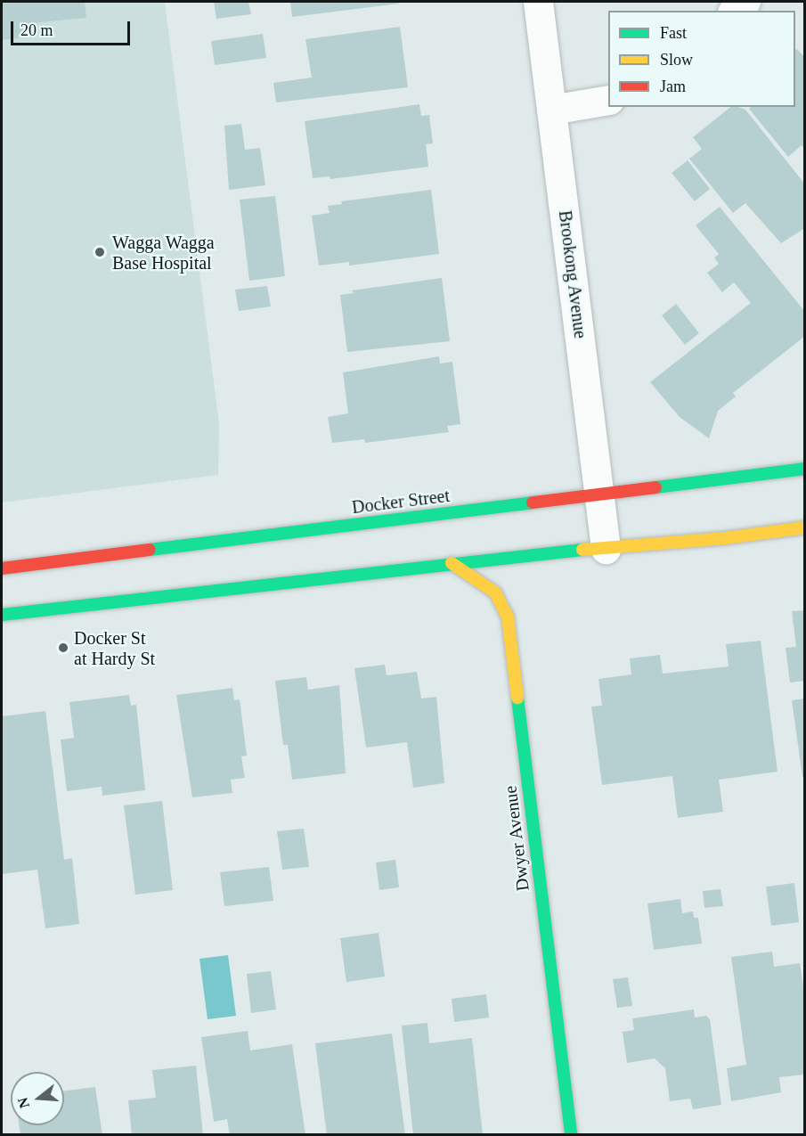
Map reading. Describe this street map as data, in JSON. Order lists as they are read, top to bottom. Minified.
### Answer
{"streets":{"main road":["Docker Street","Dwyer Avenue"],"street":["Brookong Avenue"]},"crossings":[["Brookong Avenue","Docker Street"]],"places":["Wagga Wagga Base Hospital","Docker St at Hardy St"],"legend":["Fast","Slow","Jam"],"scale_bar":"20 m","north":"left"}
